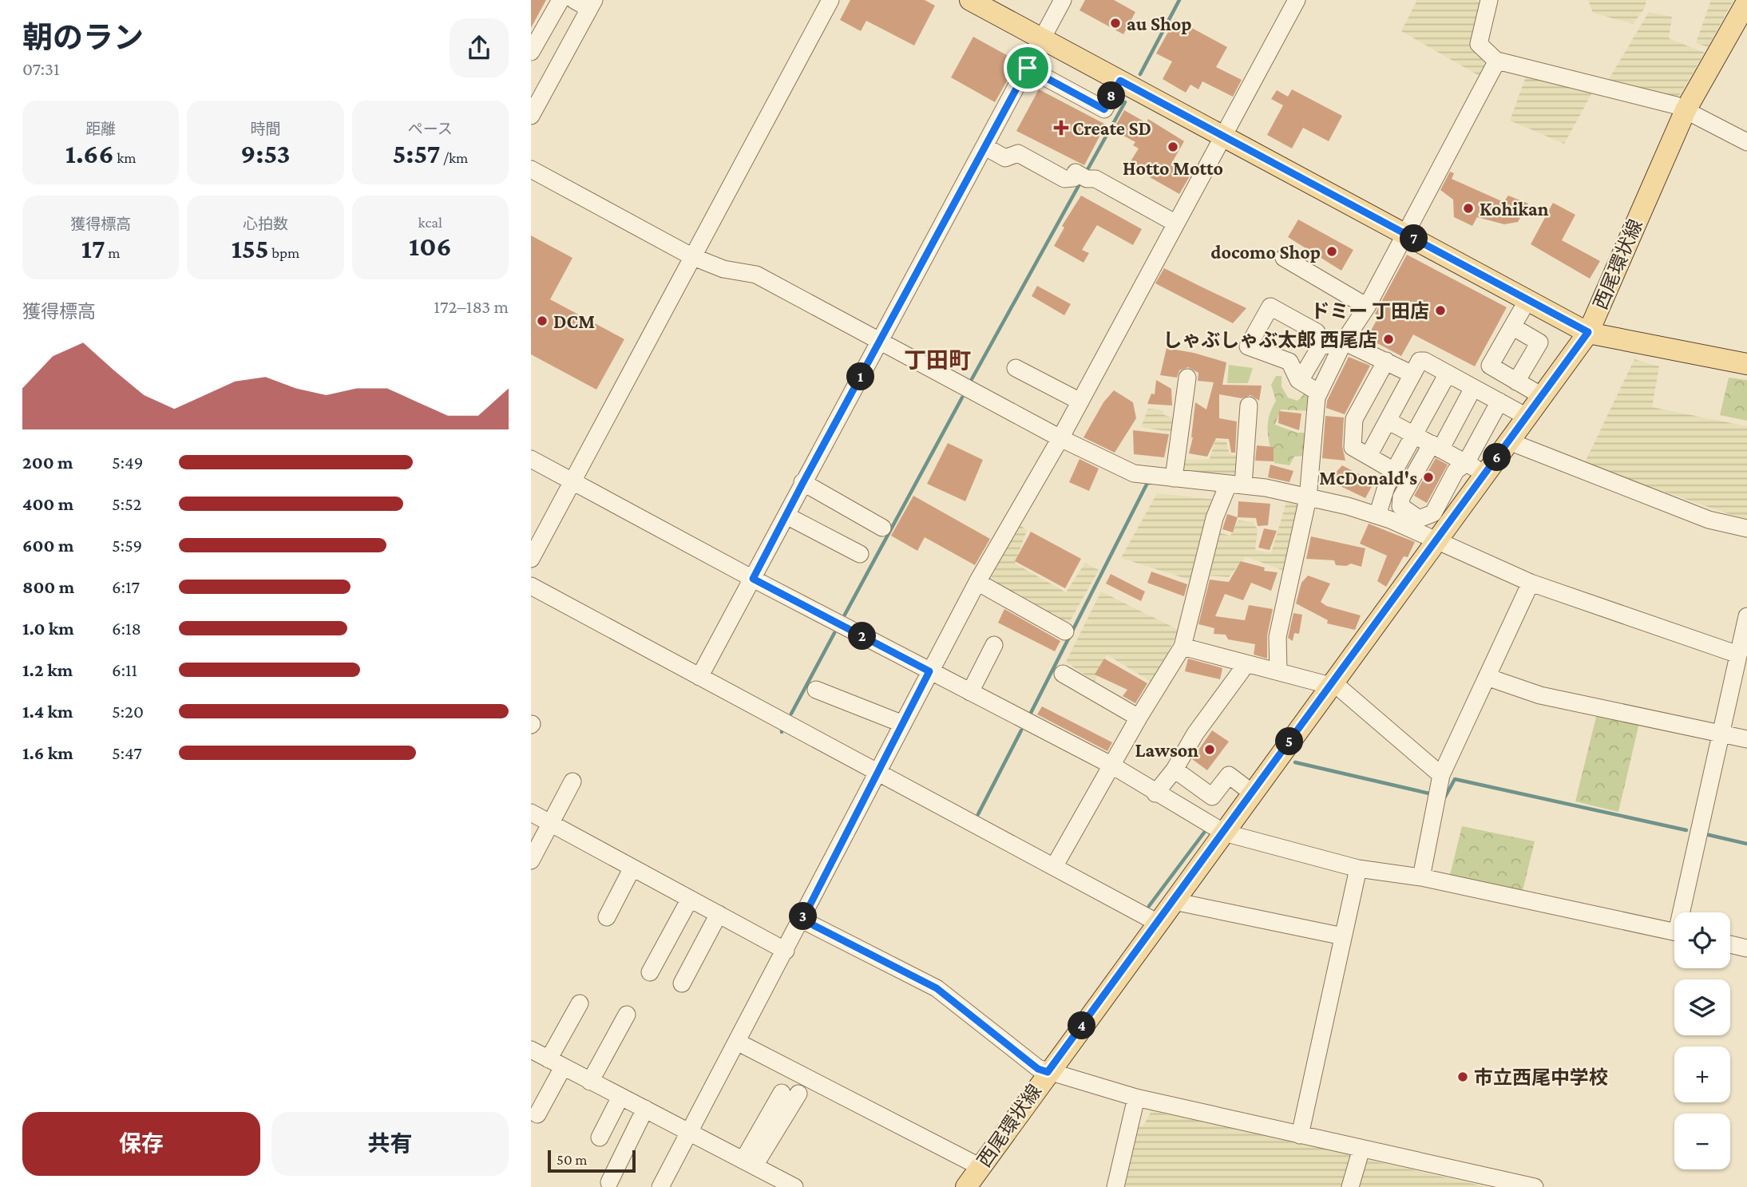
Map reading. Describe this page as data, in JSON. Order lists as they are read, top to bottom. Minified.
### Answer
{"streets":{"main road":["西尾環状線"]},"districts":["丁田町"],"places":{"other":["au Shop","Hotto Motto","Kohikan","docomo Shop","ドミー 丁田店","DCM","しゃぶしゃぶ太郎 西尾店","McDonald's","Lawson","市立西尾中学校"],"health":["Create SD"]},"scale_bar":"50 m","page":{"heading":["朝のラン","07:31"],"pins":["8","7","1","6","2","5","3","4"],"stats":[["距離","1.66 km"],["時間","9:53"],["ペース","5:57 /km"],["獲得標高","17 m"],["心拍数","155 bpm"],["kcal","106"]],"chart":["獲得標高","172–183 m"],"list":[{"name":"200 m","note":"5:49"},{"name":"400 m","note":"5:52"},{"name":"600 m","note":"5:59"},{"name":"800 m","note":"6:17"},{"name":"1.0 km","note":"6:18"},{"name":"1.2 km","note":"6:11"},{"name":"1.4 km","note":"5:20"},{"name":"1.6 km","note":"5:47"}],"map_buttons":["+","−"],"buttons":["保存","共有"],"scale":"50 m"}}
